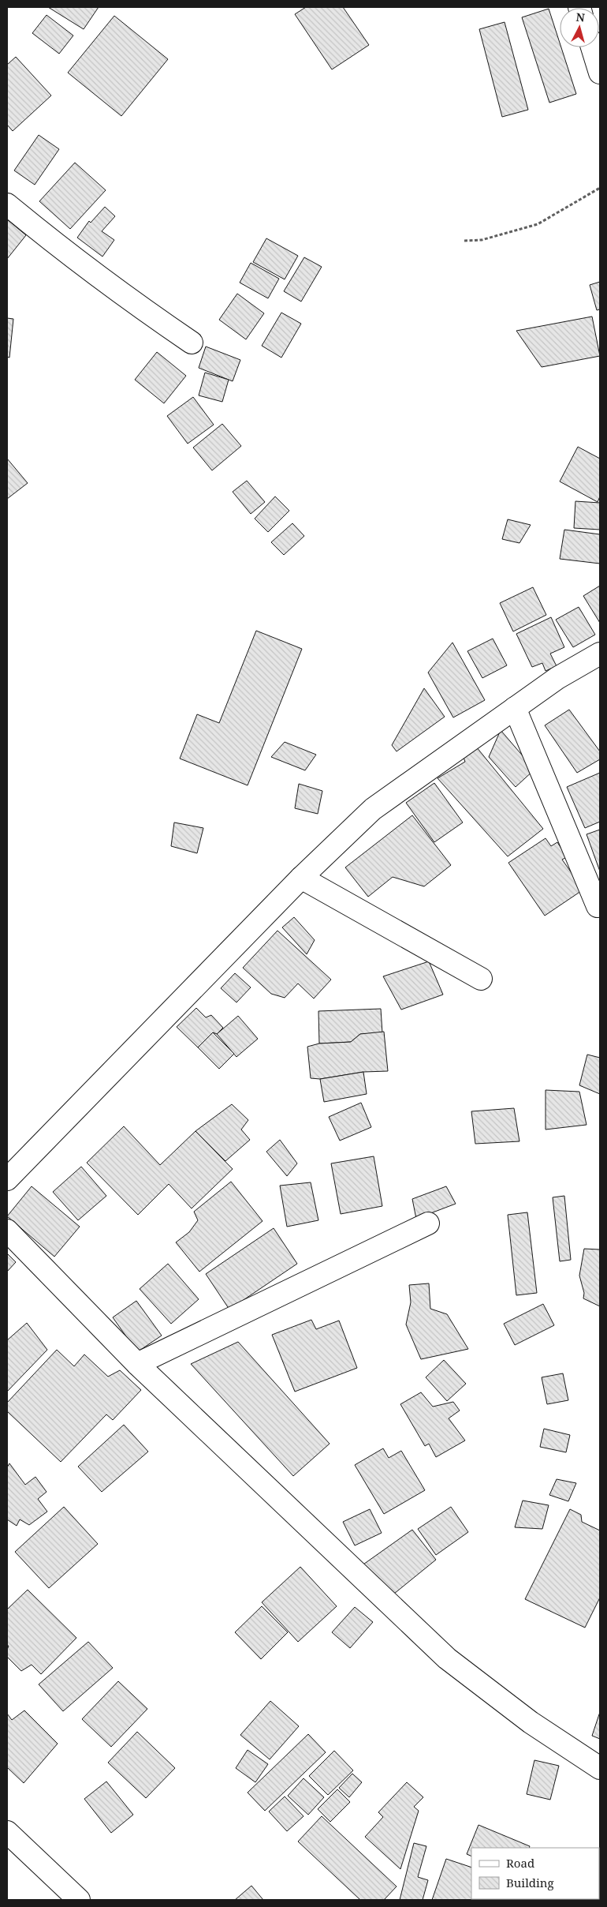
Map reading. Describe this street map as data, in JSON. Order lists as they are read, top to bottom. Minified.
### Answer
{"legend":["Road","Building"],"north":"top"}
